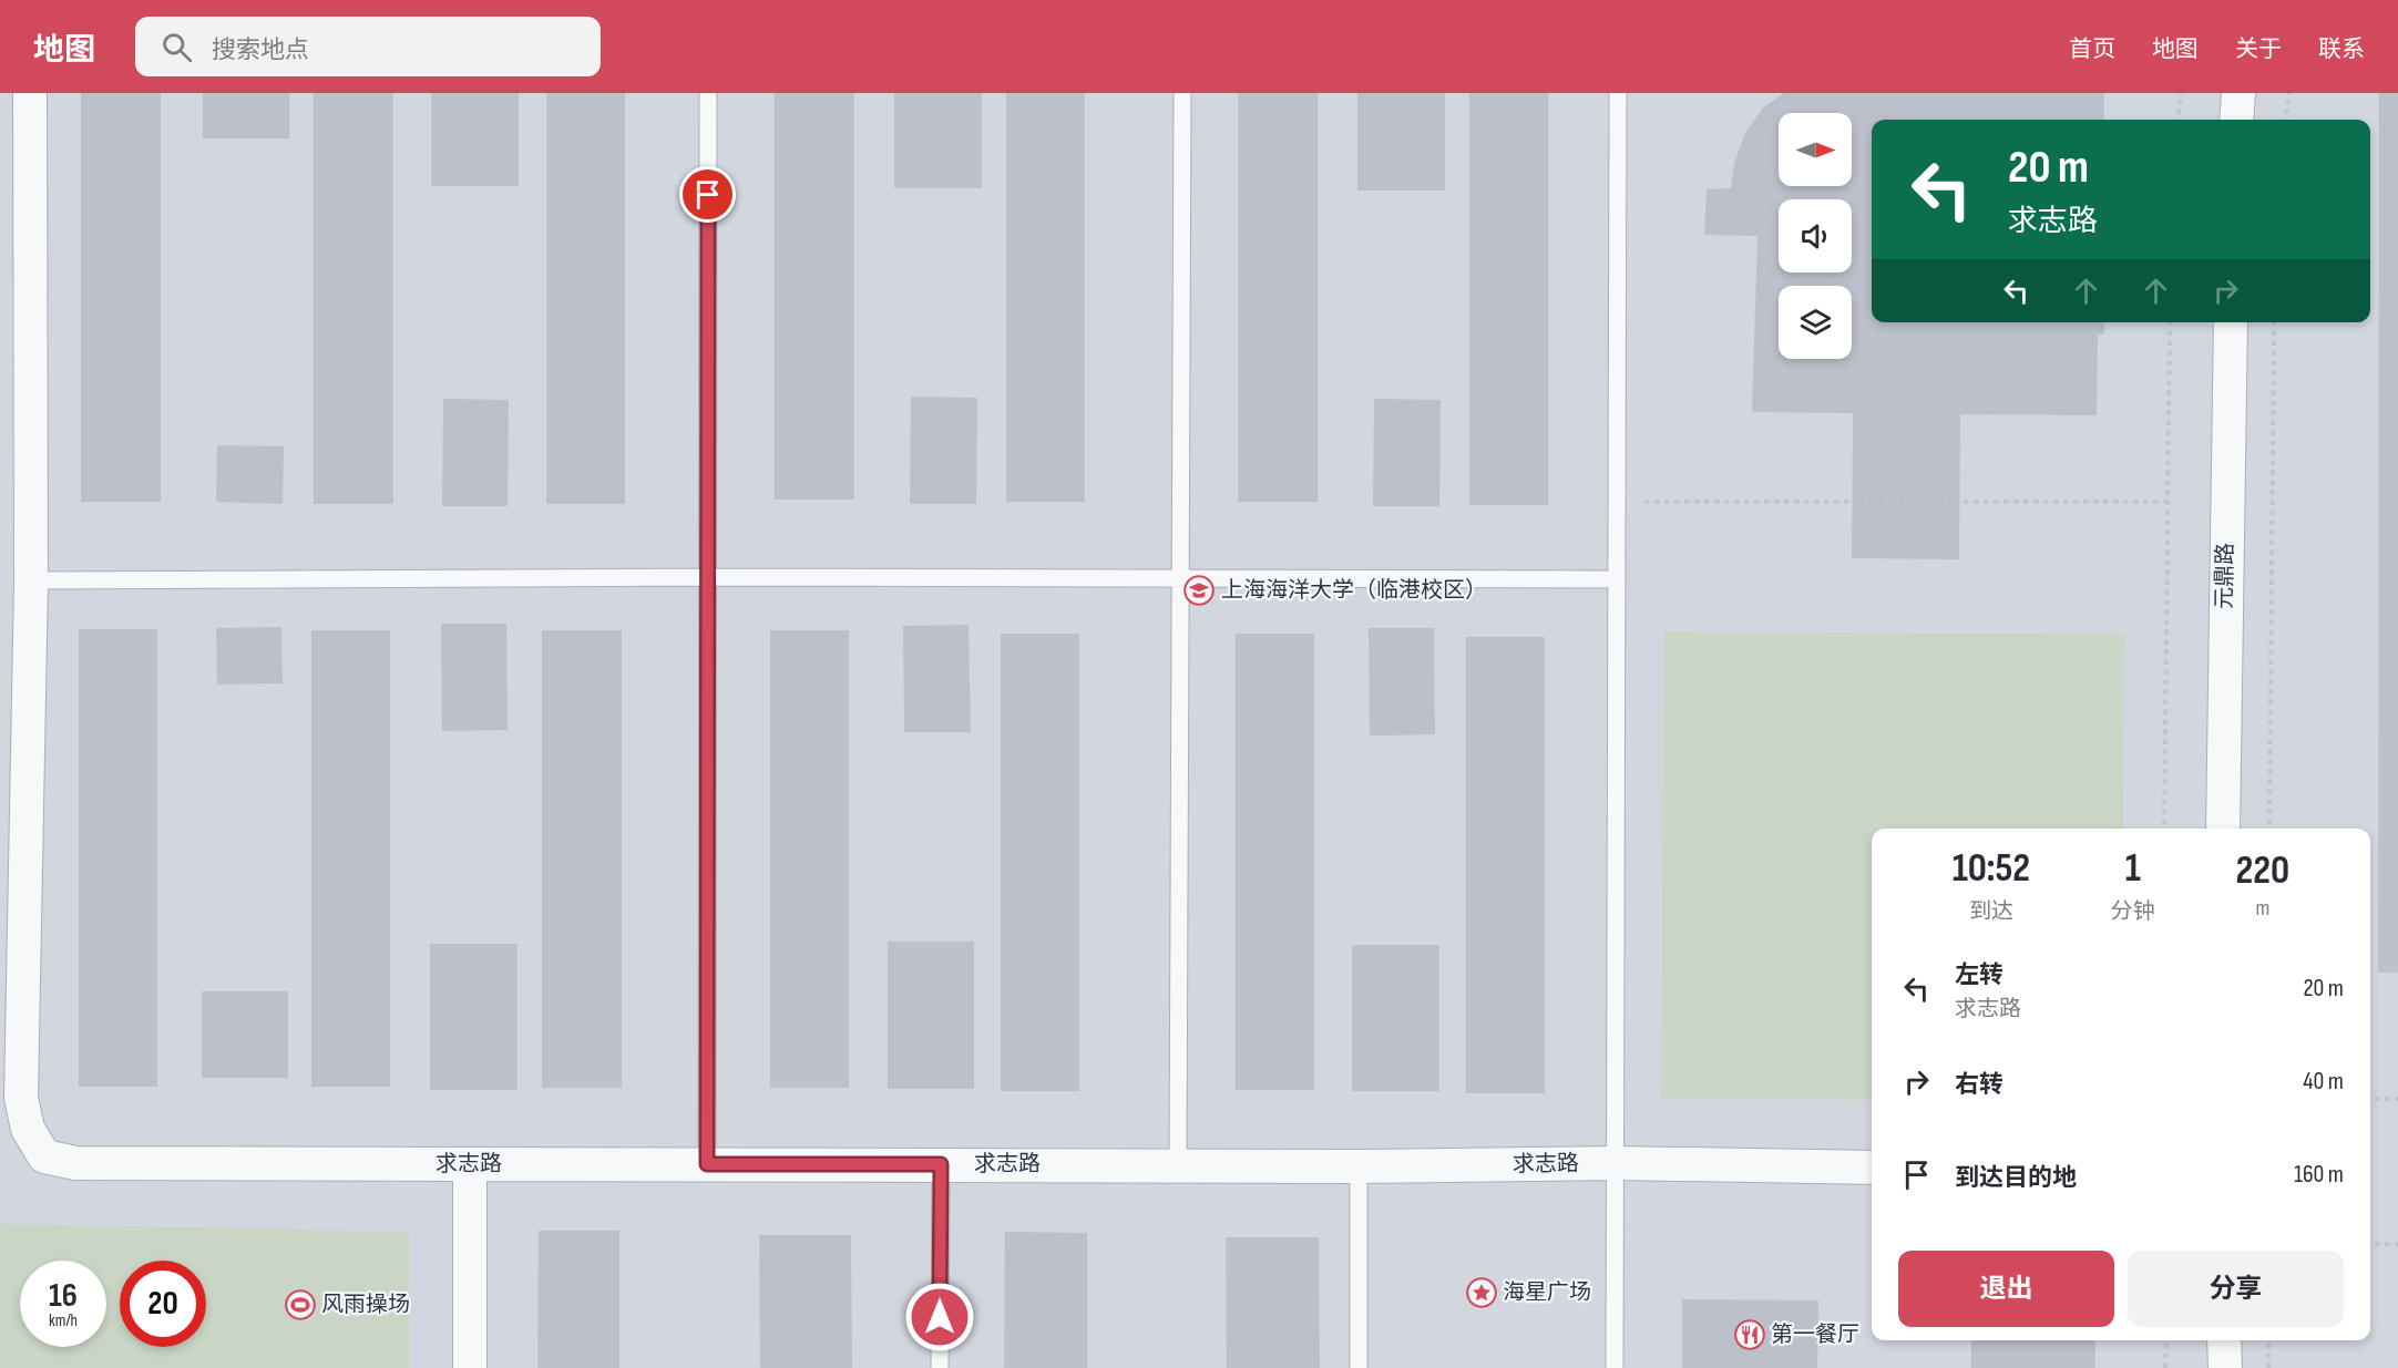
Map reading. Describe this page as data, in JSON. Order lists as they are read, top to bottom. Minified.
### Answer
{"streets":{"street":["元鼎路","求志路"]},"places":{"school or university":["上海海洋大学（临港校区）"],"place":["海星广场"],"sports":["风雨操场"],"restaurant":["第一餐厅"]},"north":"right","page":{"header":"地图","search":"搜索地点","nav":["首页","地图","关于","联系"],"turn":["20 m","求志路"],"eta":["10:52","到达","1","分钟","220","m"],"list":[{"name":"左转","note":"求志路","value":"20 m"},{"name":"右转","value":"40 m"},{"name":"到达目的地","value":"160 m"}],"buttons":["退出","分享"],"speed":"16 km/h","limit":"20"}}
